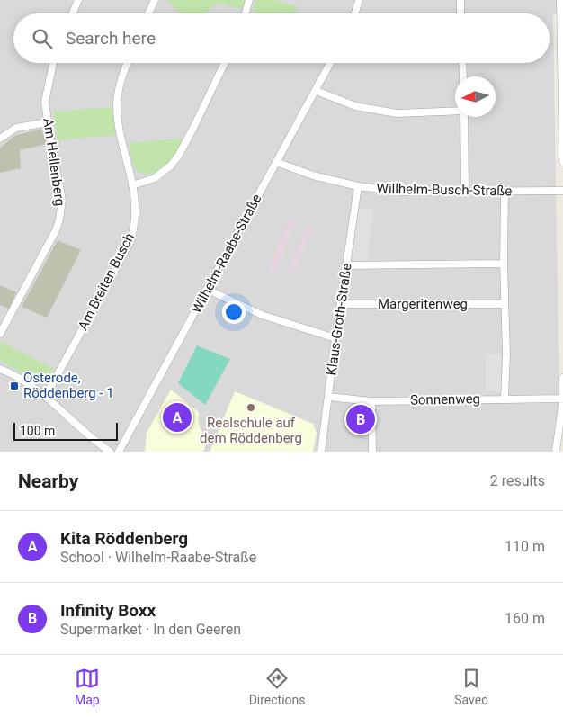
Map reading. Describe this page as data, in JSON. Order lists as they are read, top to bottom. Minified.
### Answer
{"streets":{"street":["Am Hellenberg","Willhelm-Busch-Straße","Wilhelm-Raabe-Straße","Am Breiten Busch","Margeritenweg","Klaus-Groth-Straße","Sonnenweg"]},"crossings":[["Willhelm-Busch-Straße","Wilhelm-Raabe-Straße"],["Willhelm-Busch-Straße","Klaus-Groth-Straße"],["Margeritenweg","Klaus-Groth-Straße"],["Klaus-Groth-Straße","Sonnenweg"]],"places":{"transit":["Osterode, Röddenberg - 1"],"other":["Realschule auf dem Röddenberg"]},"scale_bar":"100 m","north":"left","page":{"search":"Search here","pins":["A","B"],"scale":"100 m","heading":["Nearby","2 results"],"list":[{"mark":"A","name":"Kita Röddenberg","note":"School · Wilhelm-Raabe-Straße","value":"110 m"},{"mark":"B","name":"Infinity Boxx","note":"Supermarket · In den Geeren","value":"160 m"}],"nav":["Map","Directions","Saved"]}}
